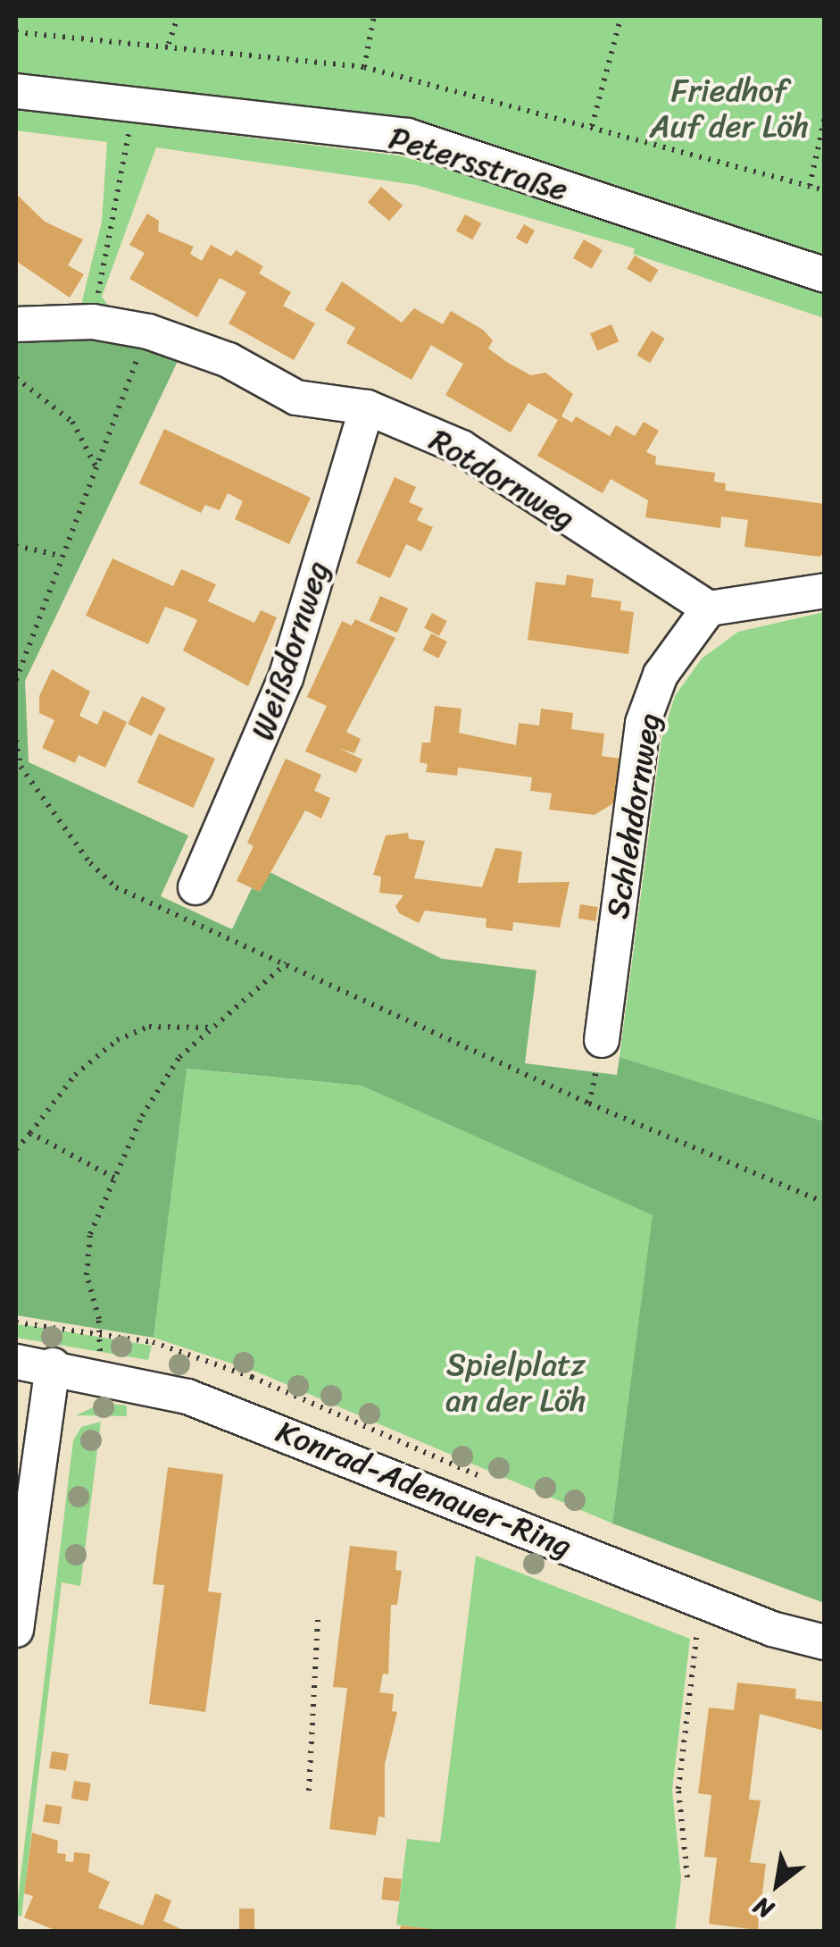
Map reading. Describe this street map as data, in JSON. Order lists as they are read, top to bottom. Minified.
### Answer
{"streets":{"street":["Petersstraße","Rotdornweg","Weißdornweg","Schlehdornweg","Konrad-Adenauer-Ring"]},"crossings":[["Rotdornweg","Weißdornweg"],["Rotdornweg","Schlehdornweg"]],"parks":["Friedhof Auf der Löh","Spielplatz an der Löh"],"north":"bottom left"}
